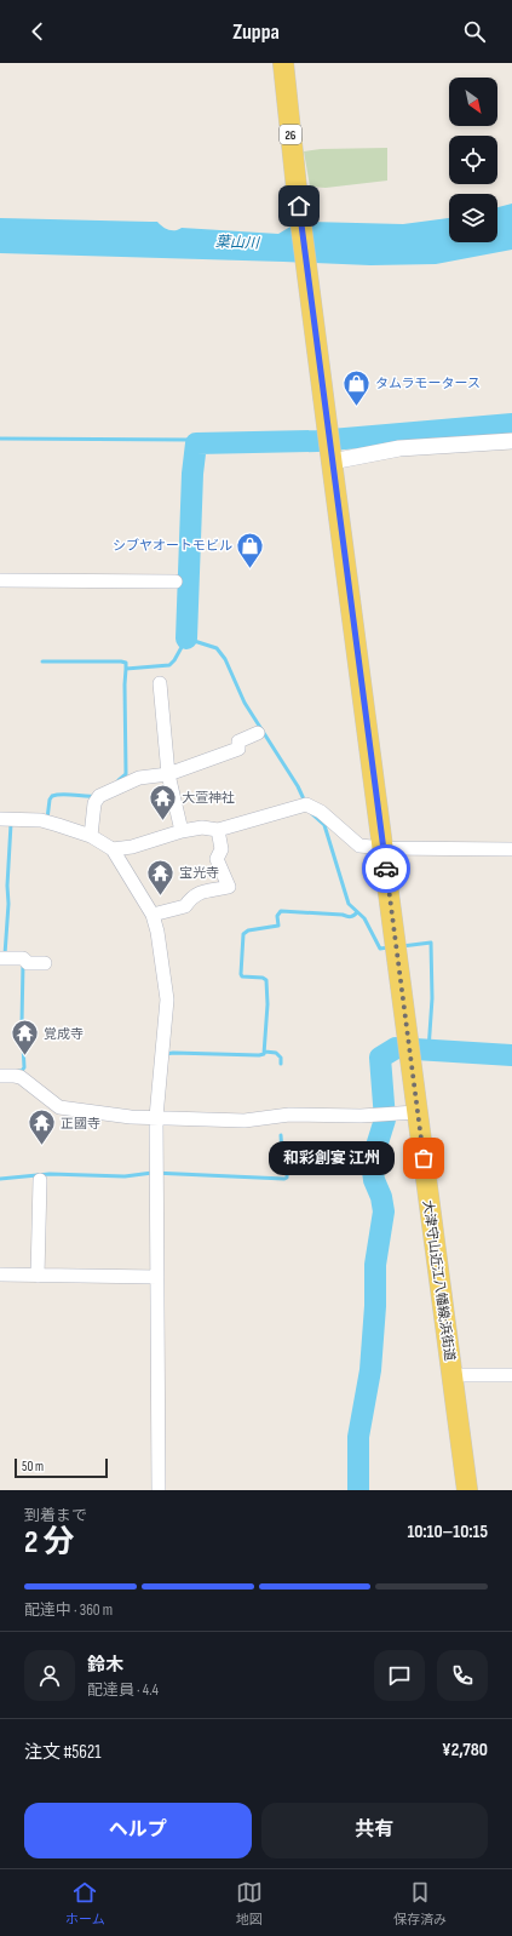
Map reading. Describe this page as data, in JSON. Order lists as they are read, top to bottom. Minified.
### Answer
{"streets":{"main road":["26","大津守山近江八幡線;浜街道"]},"water":["葉山川"],"places":{"shop":["タムラモータース","シブヤオートモビル"],"temple":["大萱神社","宝光寺","覚成寺","正國寺"],"other":["和彩創宴 江州"]},"scale_bar":"50 m","north":"bottom right","page":{"header":"Zuppa","bubble":"和彩創宴 江州","scale":"50 m","heading":["2 分","到着まで","10:10–10:15"],"panel":["鈴木","配達員 · 4.4","注文 #5621","¥2,780"],"bar":"配達中 · 360 m","buttons":["ヘルプ","共有"],"tabs":["ホーム","地図","保存済み"]}}
